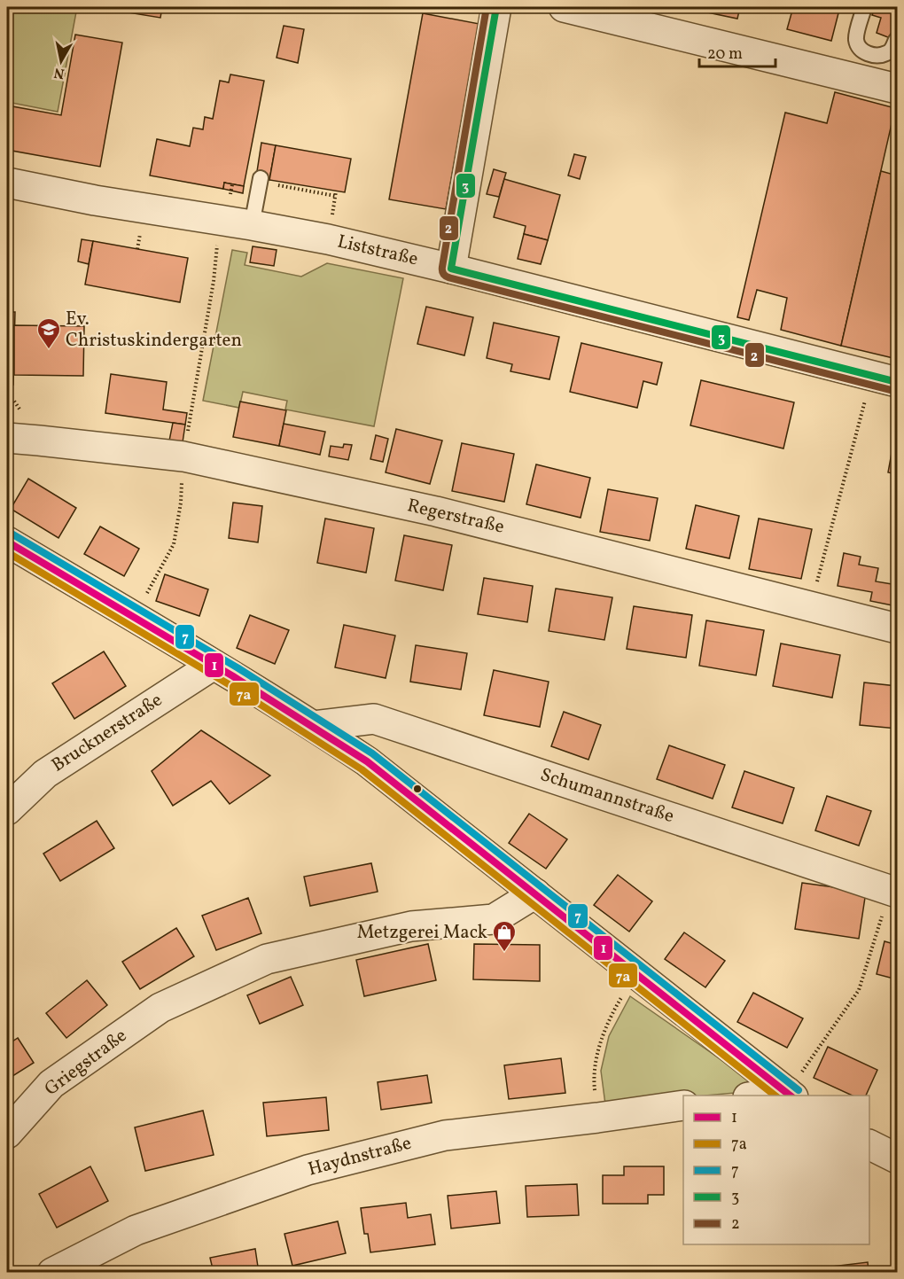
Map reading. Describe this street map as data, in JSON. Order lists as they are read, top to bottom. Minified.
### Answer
{"streets":{"street":["Liststraße","Regerstraße","Brucknerstraße","Schumannstraße","Griegstraße","Haydnstraße"]},"places":{"school or university":["Ev. Christuskindergarten"],"shop":["Metzgerei Mack"]},"lines":["transit line 3","transit line 2","transit line 7","transit line 1","transit line 7a"],"legend":["1","7a","7","3","2"],"scale_bar":"20 m","north":"bottom"}
